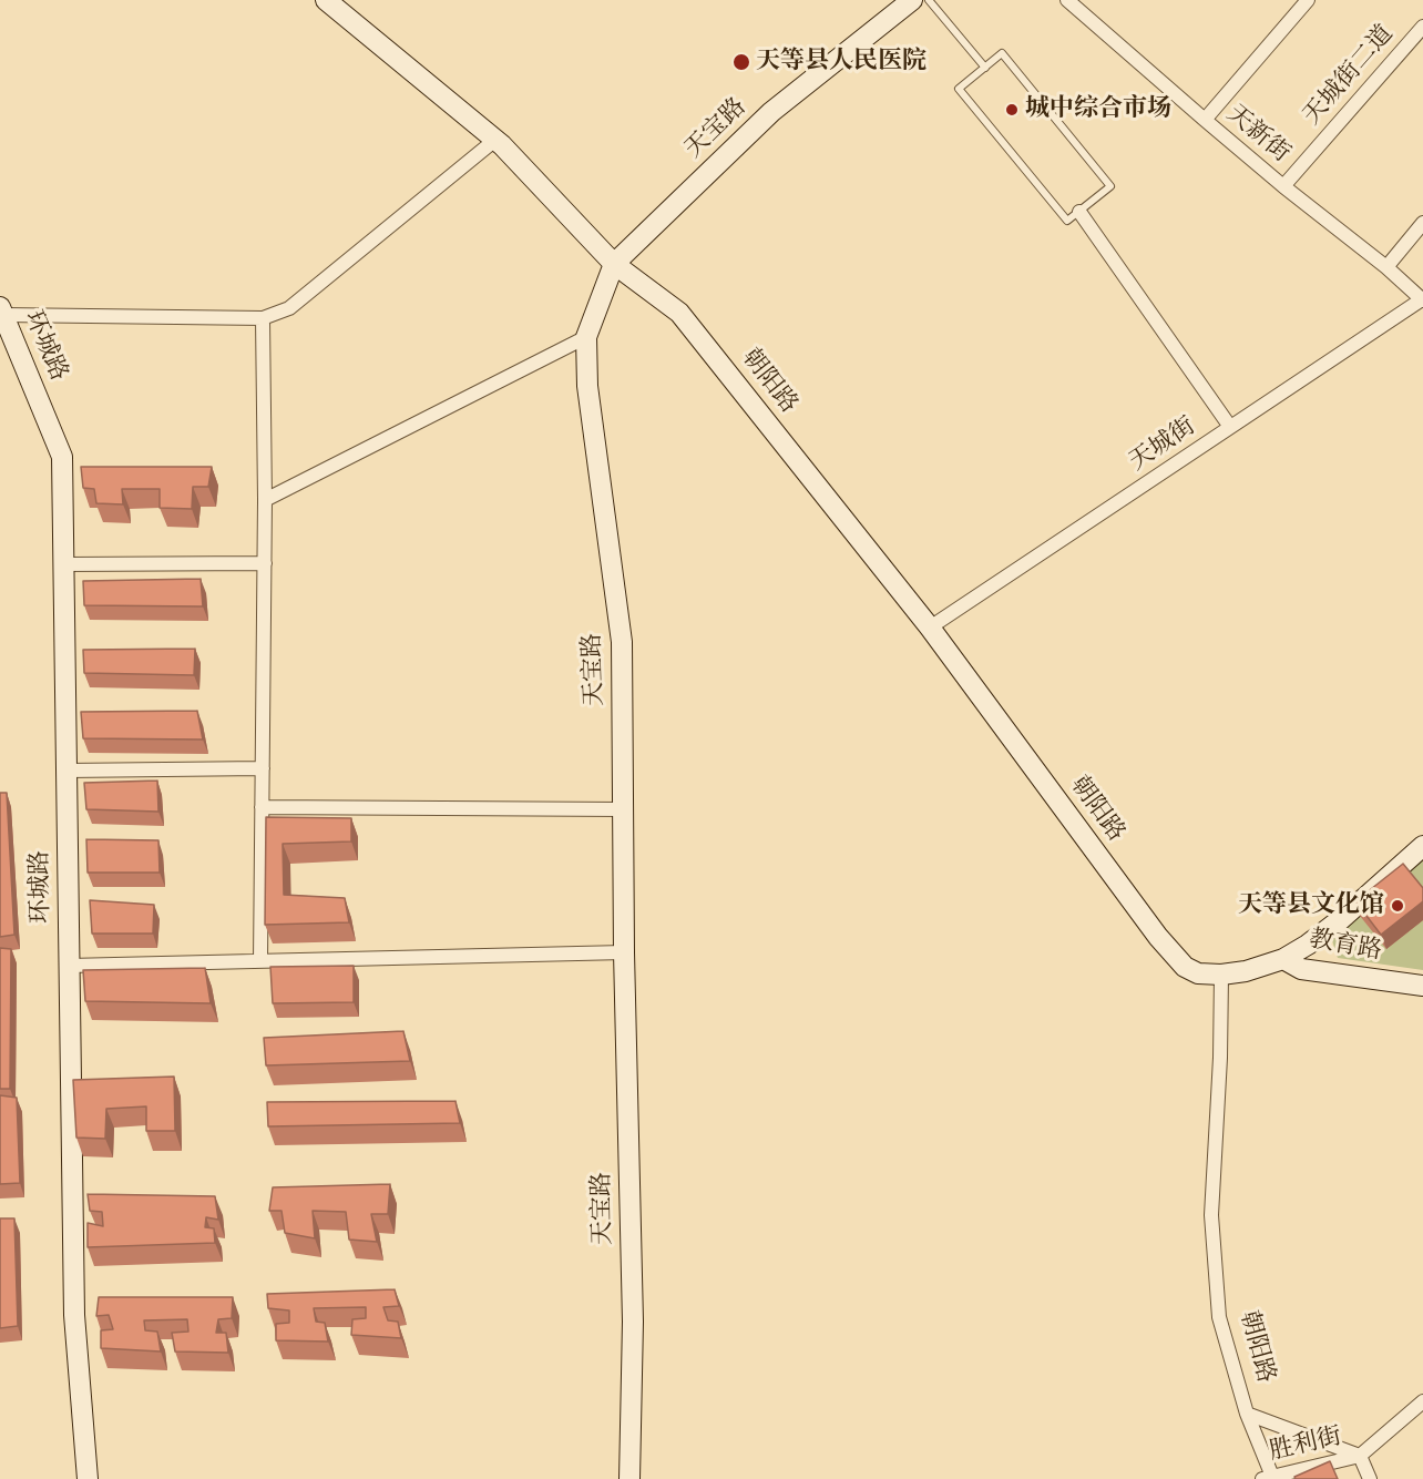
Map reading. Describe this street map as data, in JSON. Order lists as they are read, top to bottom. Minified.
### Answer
{"streets":{"main road":["天宝路","环城路","朝阳路","教育路"],"street":["天城街二道","天新街","天城街","胜利街"]},"crossings":[["天城街二道","天新街"],["天宝路","朝阳路"],["天新街","天城街"],["朝阳路","天城街"],["朝阳路","教育路"],["朝阳路","胜利街"]],"places":["天等县人民医院","城中综合市场","天等县文化馆"]}
